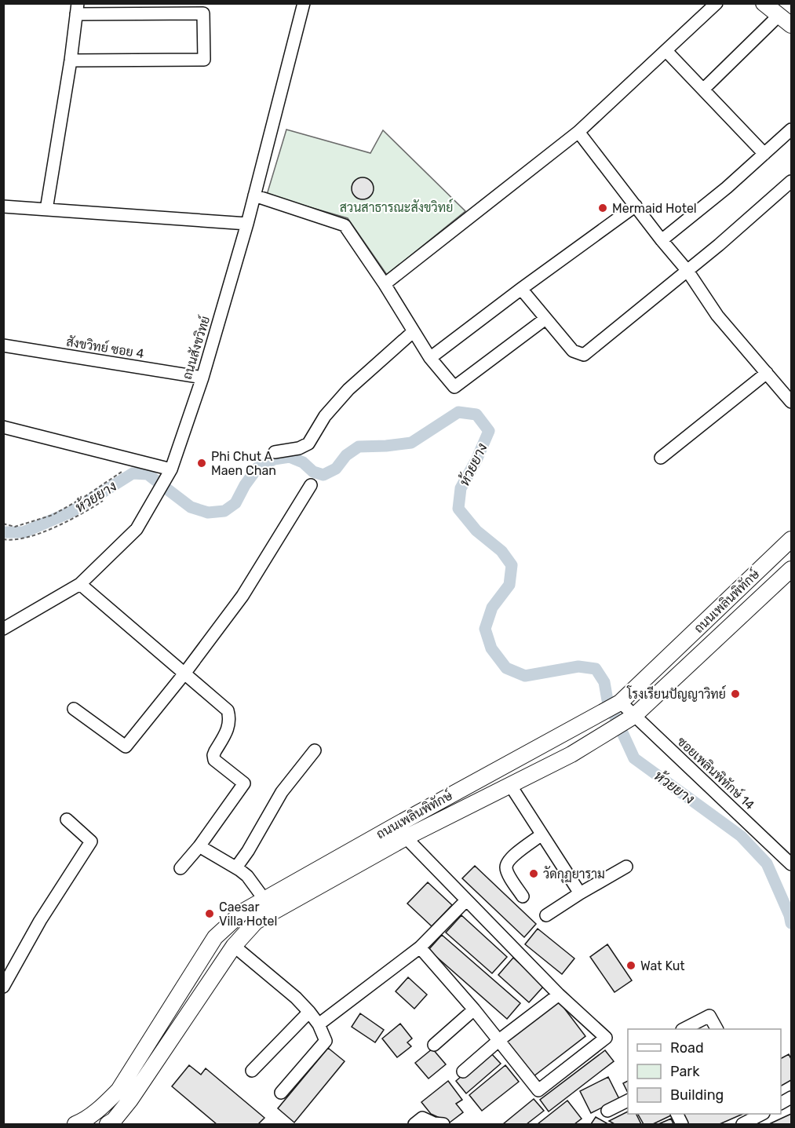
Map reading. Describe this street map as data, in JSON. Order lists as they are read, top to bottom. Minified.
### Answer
{"streets":{"main road":["ถนนเพลินพิทักษ์"],"street":["สังขวิทย์ ซอย 4","ถนนสังขวิทย์","ซอยเพลินพิทักษ์ 14"]},"crossings":[["สังขวิทย์ ซอย 4","ถนนสังขวิทย์"],["ถนนเพลินพิทักษ์","ซอยเพลินพิทักษ์ 14"]],"water":["ห้วยยาง"],"parks":["สวนสาธารณะสังขวิทย์"],"places":["Mermaid Hotel","Phi Chut A Maen Chan","โรงเรียนปัญญาวิทย์","วัดกุฏยาราม","Caesar Villa Hotel","Wat Kut"],"legend":["Road","Park","Building"]}
